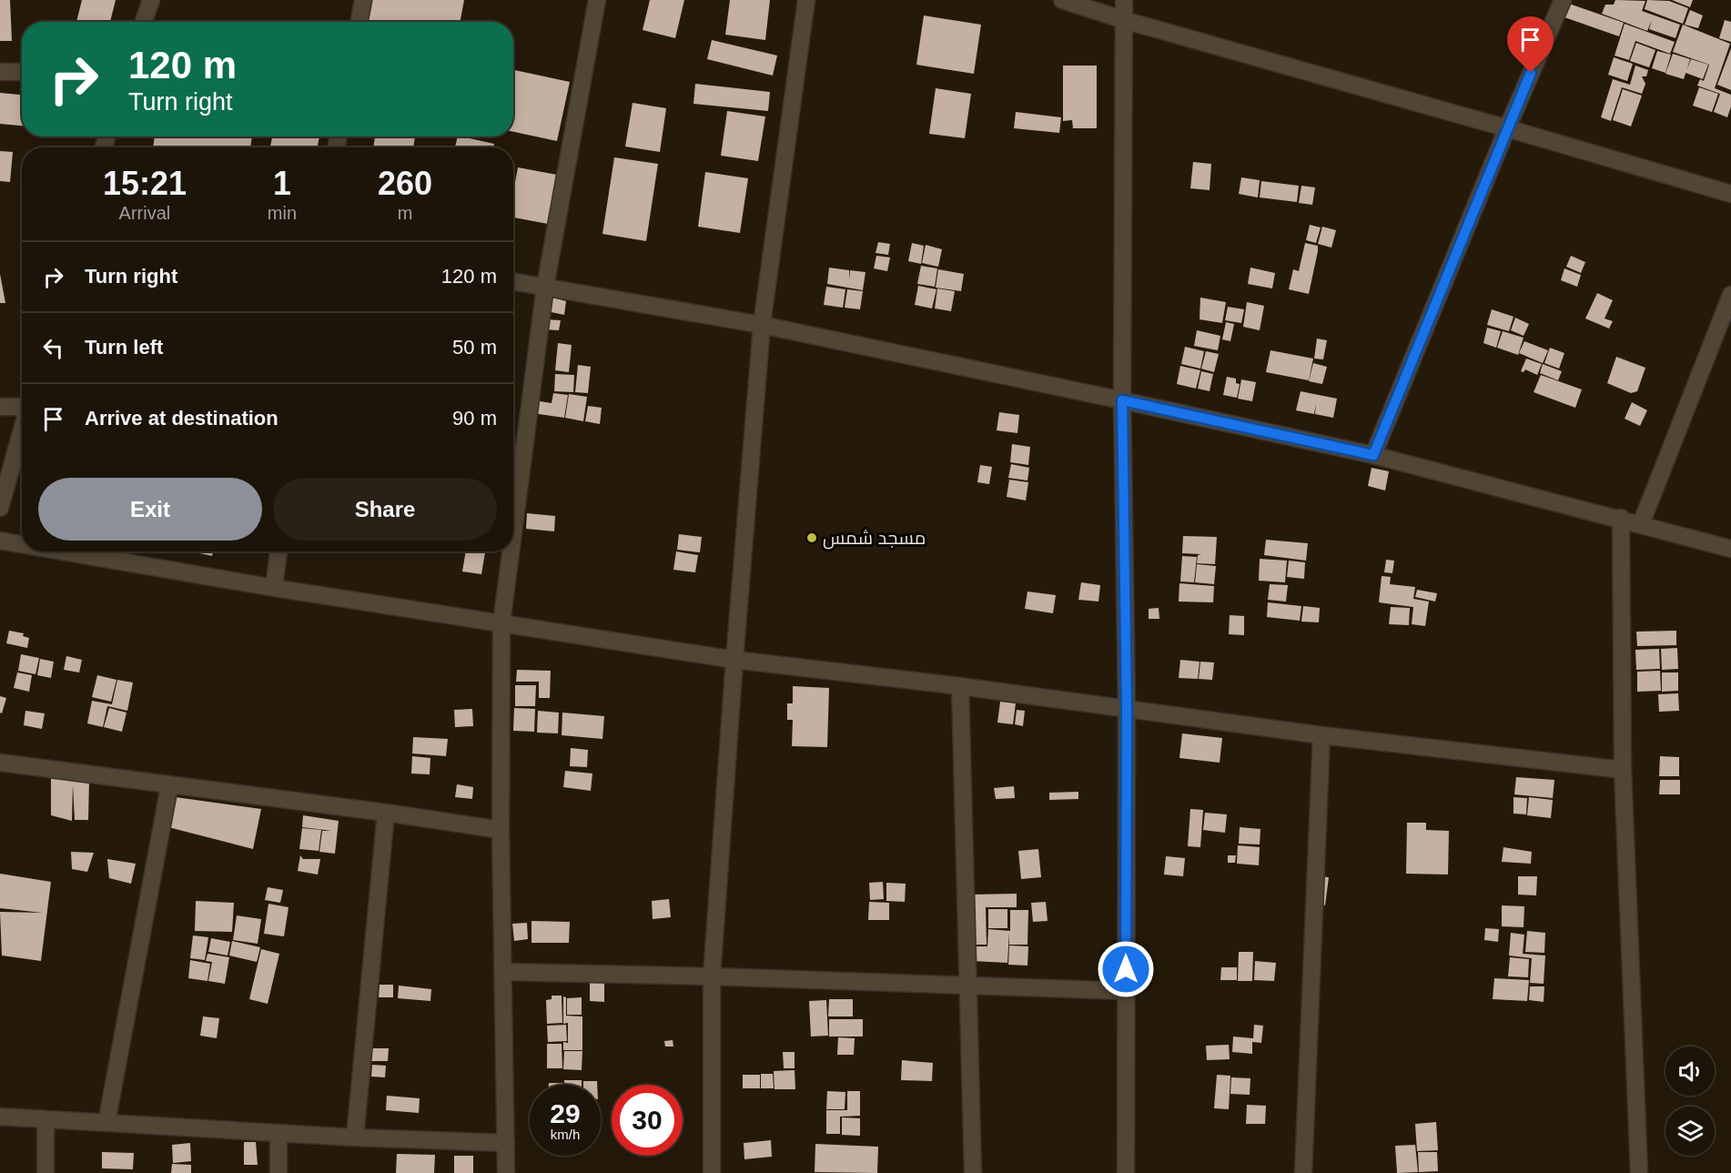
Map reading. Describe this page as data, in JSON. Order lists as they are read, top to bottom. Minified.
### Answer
{"places":["مسجد شمس"],"page":{"turn":["120 m","Turn right"],"eta":["15:21","Arrival","1","min","260","m"],"list":[{"name":"Turn right","value":"120 m"},{"name":"Turn left","value":"50 m"},{"name":"Arrive at destination","value":"90 m"}],"buttons":["Exit","Share"],"speed":"29 km/h","limit":"30"}}
